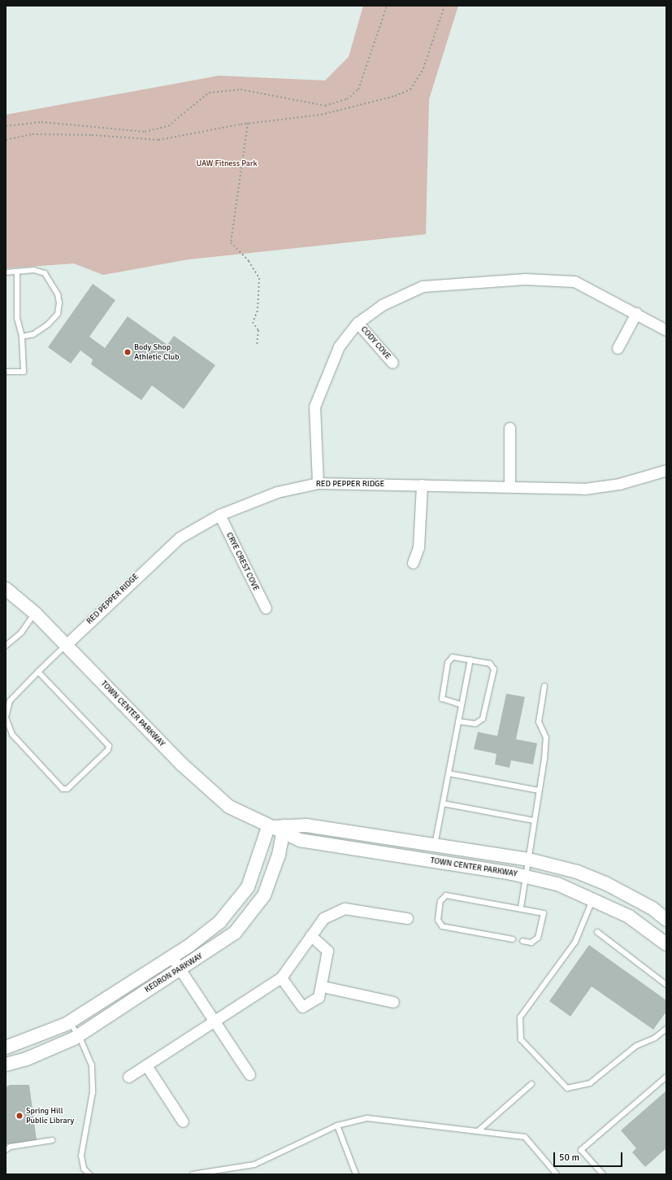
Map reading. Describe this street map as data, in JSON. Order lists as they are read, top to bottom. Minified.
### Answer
{"streets":{"street":["CODY COVE","RED PEPPER RIDGE","CRYE CREST COVE","TOWN CENTER PARKWAY","KEDRON PARKWAY"]},"crossings":[["RED PEPPER RIDGE","CRYE CREST COVE"],["RED PEPPER RIDGE","TOWN CENTER PARKWAY"],["TOWN CENTER PARKWAY","KEDRON PARKWAY"]],"parks":["UAW Fitness Park"],"places":["Body Shop Athletic Club","Spring Hill Public Library"],"scale_bar":"50 m"}
